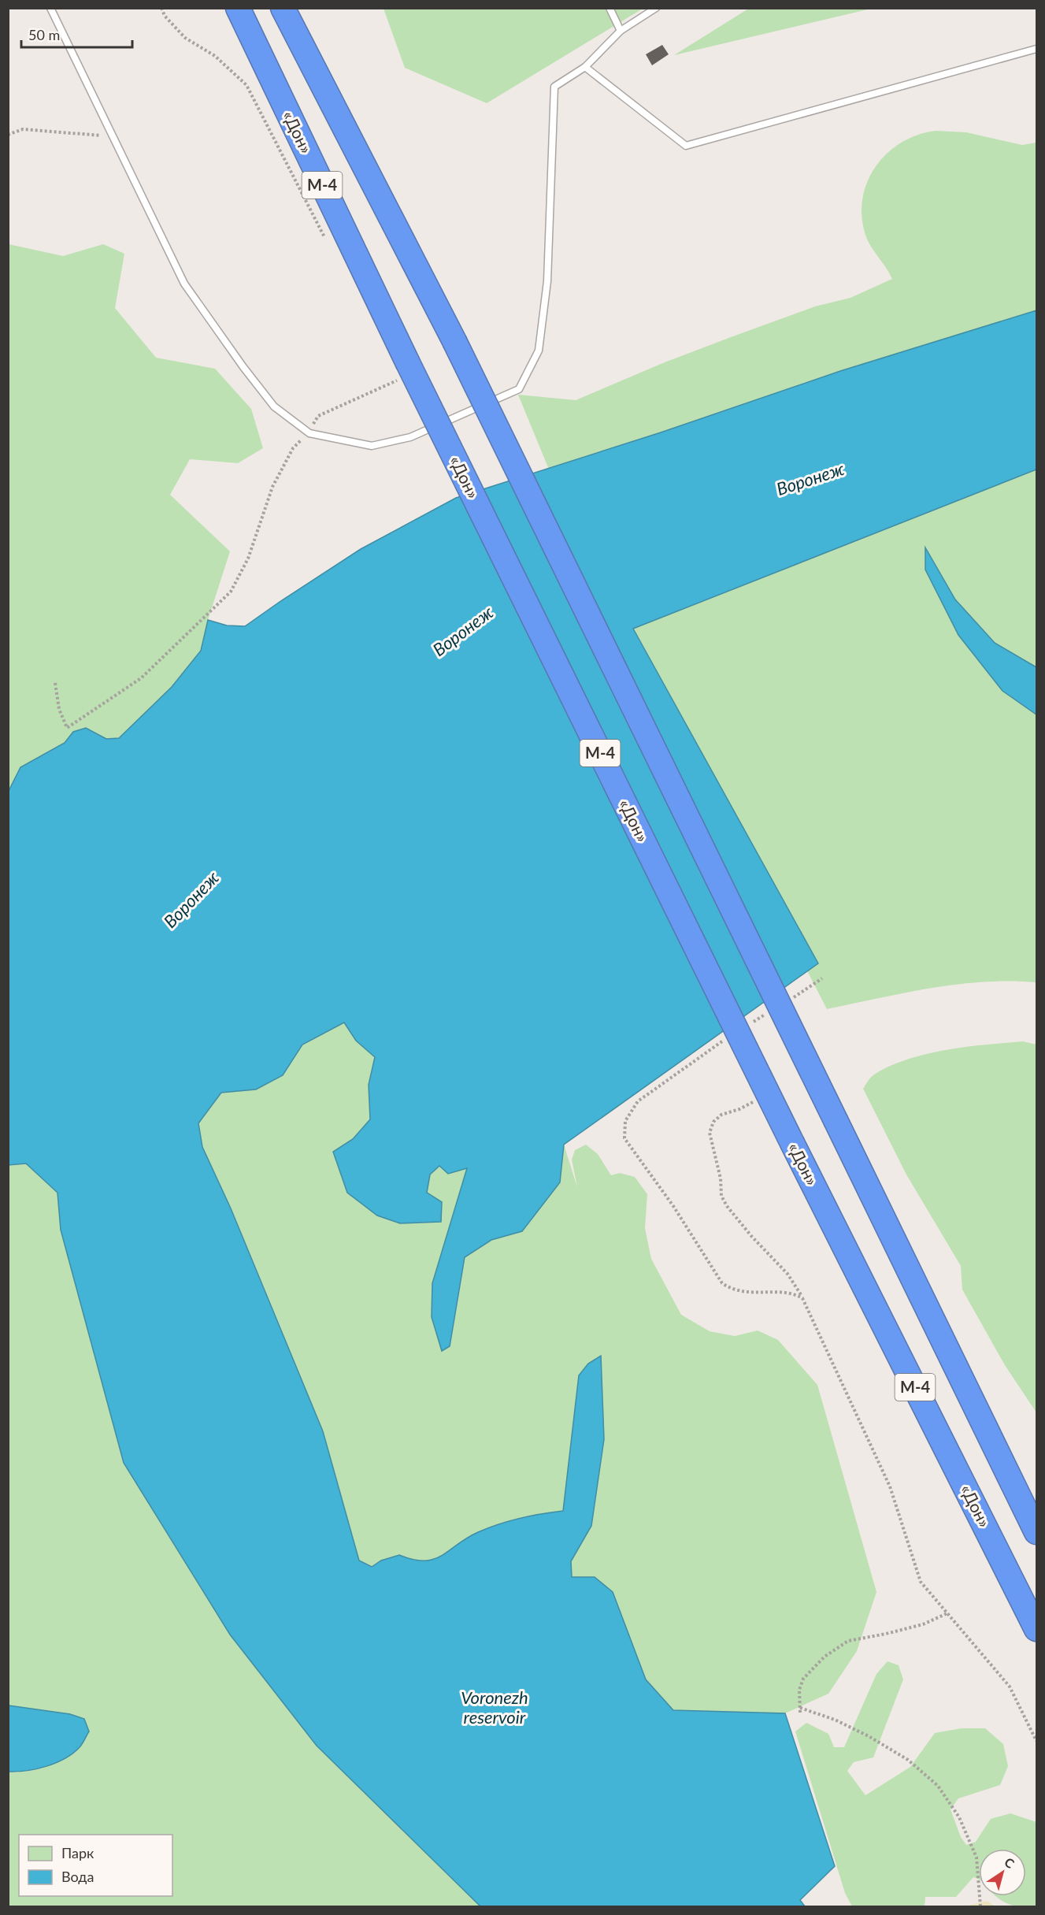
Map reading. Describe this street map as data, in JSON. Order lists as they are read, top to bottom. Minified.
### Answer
{"streets":{"highway":["«Дон»","М-4"]},"water":["Воронеж","Voronezh reservoir"],"legend":["Парк","Вода"],"scale_bar":"50 m","north":"top right"}
